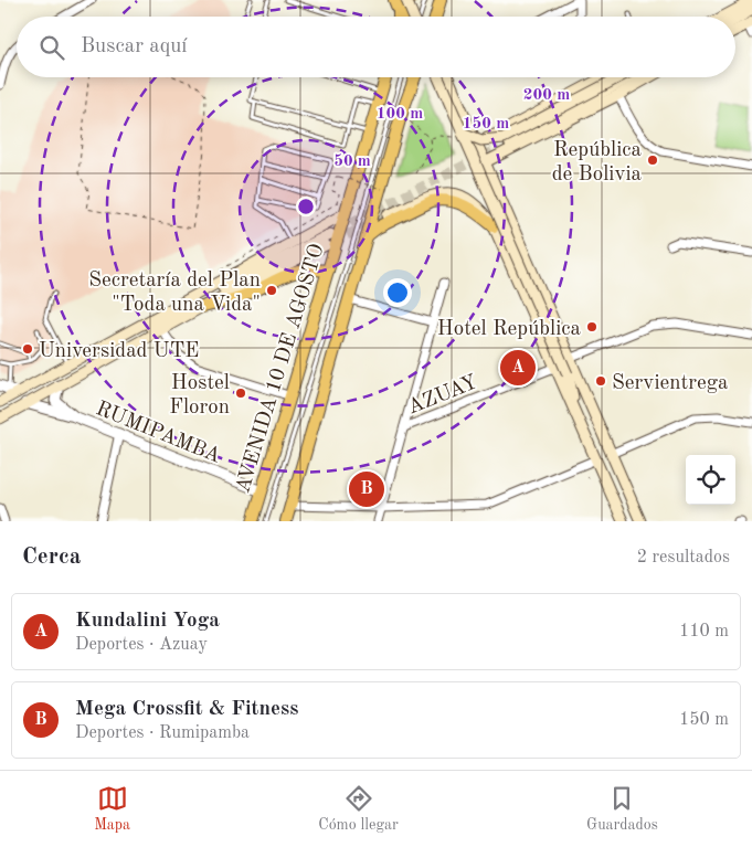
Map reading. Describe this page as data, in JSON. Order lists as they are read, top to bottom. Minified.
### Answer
{"streets":{"main road":["AVENIDA 10 DE AGOSTO"],"street":["AZUAY","RUMIPAMBA"]},"crossings":[["AVENIDA 10 DE AGOSTO","RUMIPAMBA"]],"places":["República de Bolivia","Secretaría del Plan \"Toda una Vida\"","Hotel República","Universidad UTE","Servientrega","Hostel Floron"],"page":{"search":"Buscar aquí","pins":["A","B"],"heading":["Cerca","2 resultados"],"list":[{"mark":"A","name":"Kundalini Yoga","note":"Deportes · Azuay","value":"110 m"},{"mark":"B","name":"Mega Crossfit & Fitness","note":"Deportes · Rumipamba","value":"150 m"}],"nav":["Mapa","Cómo llegar","Guardados"]},"rings":["200 m","100 m","150 m","50 m"]}
